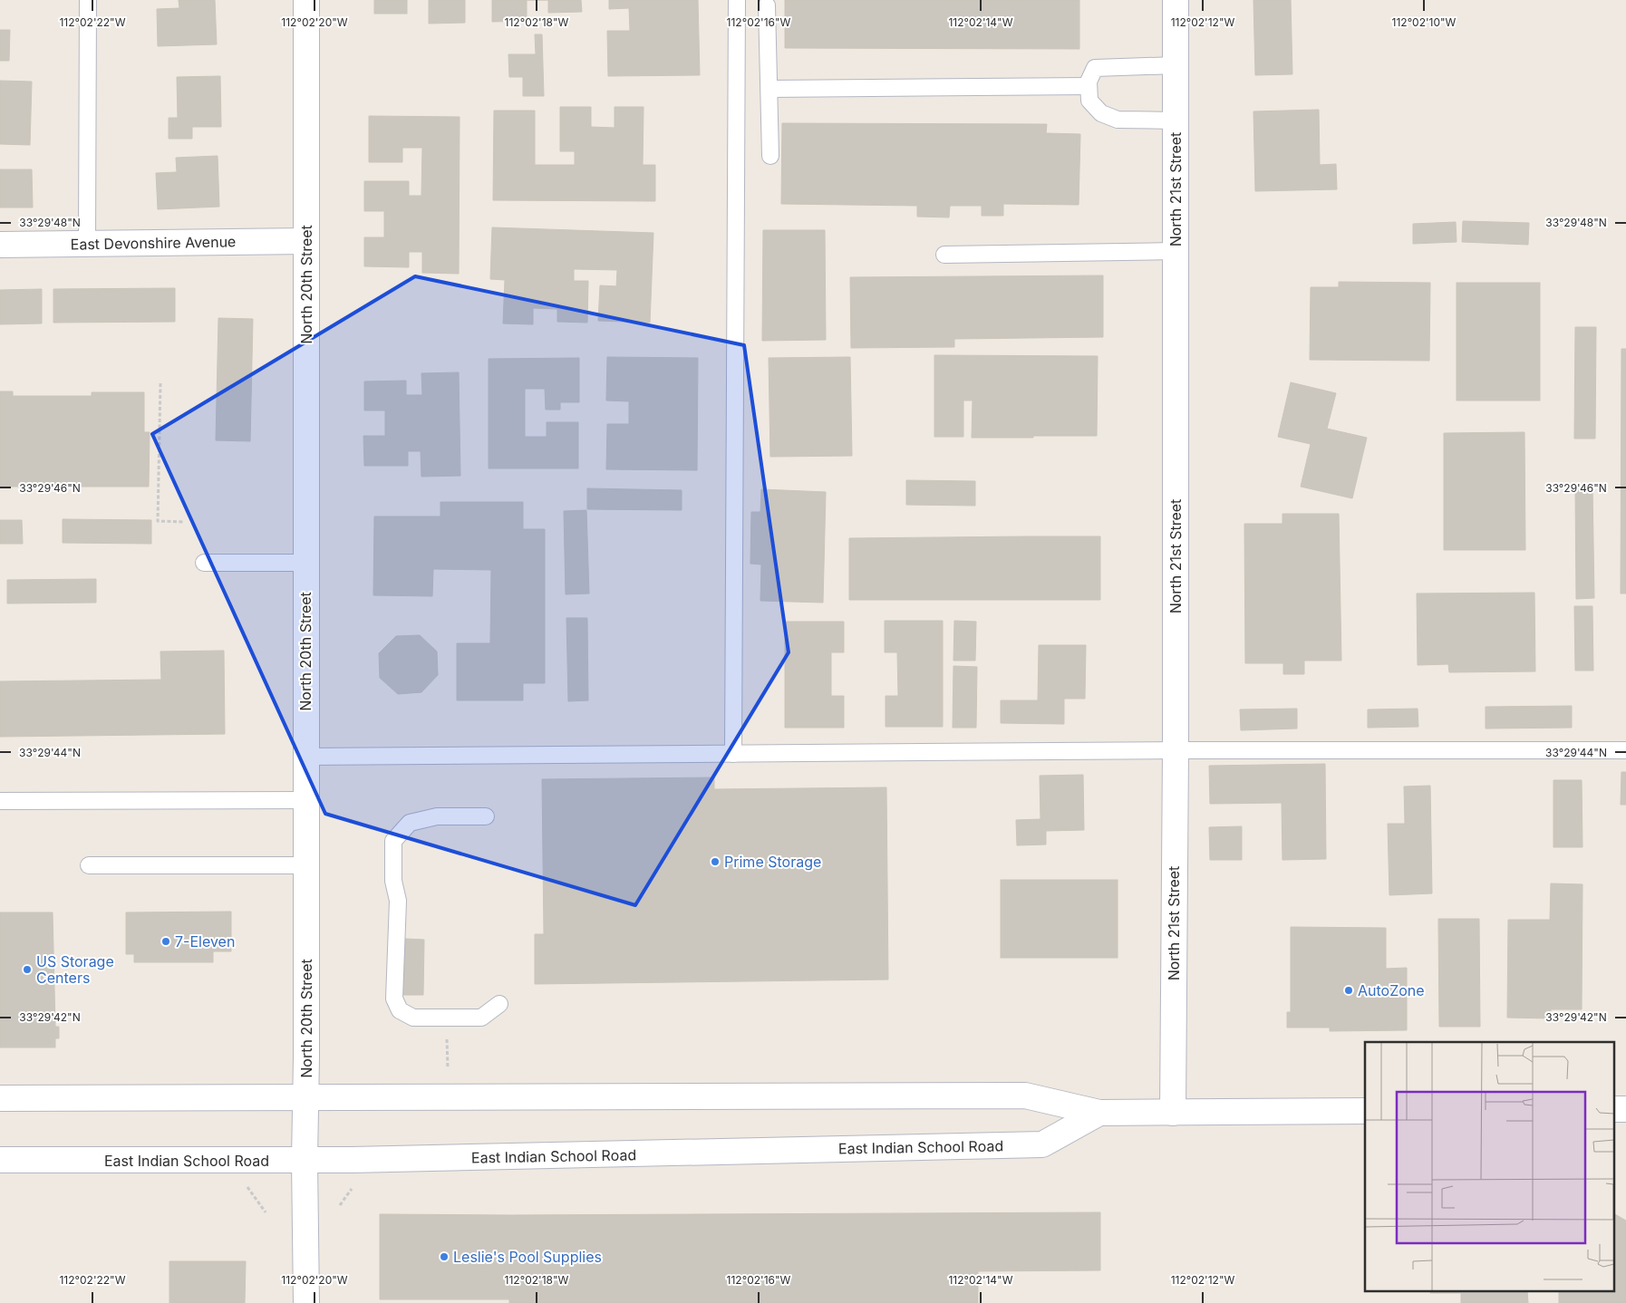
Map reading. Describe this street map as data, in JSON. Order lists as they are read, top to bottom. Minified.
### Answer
{"streets":{"street":["North 21st Street","East Devonshire Avenue","North 20th Street","East Indian School Road"]},"crossings":[["North 21st Street","East Indian School Road"],["East Devonshire Avenue","North 20th Street"],["North 20th Street","East Indian School Road"]],"places":["Prime Storage","7-Eleven","US Storage Centers","AutoZone","Leslie's Pool Supplies"],"coordinates":["112°02'22\"W","112°02'20\"W","112°02'18\"W","112°02'16\"W","112°02'14\"W","112°02'12\"W","112°02'10\"W","33°29'48\"N","33°29'46\"N","33°29'44\"N","33°29'42\"N"]}
